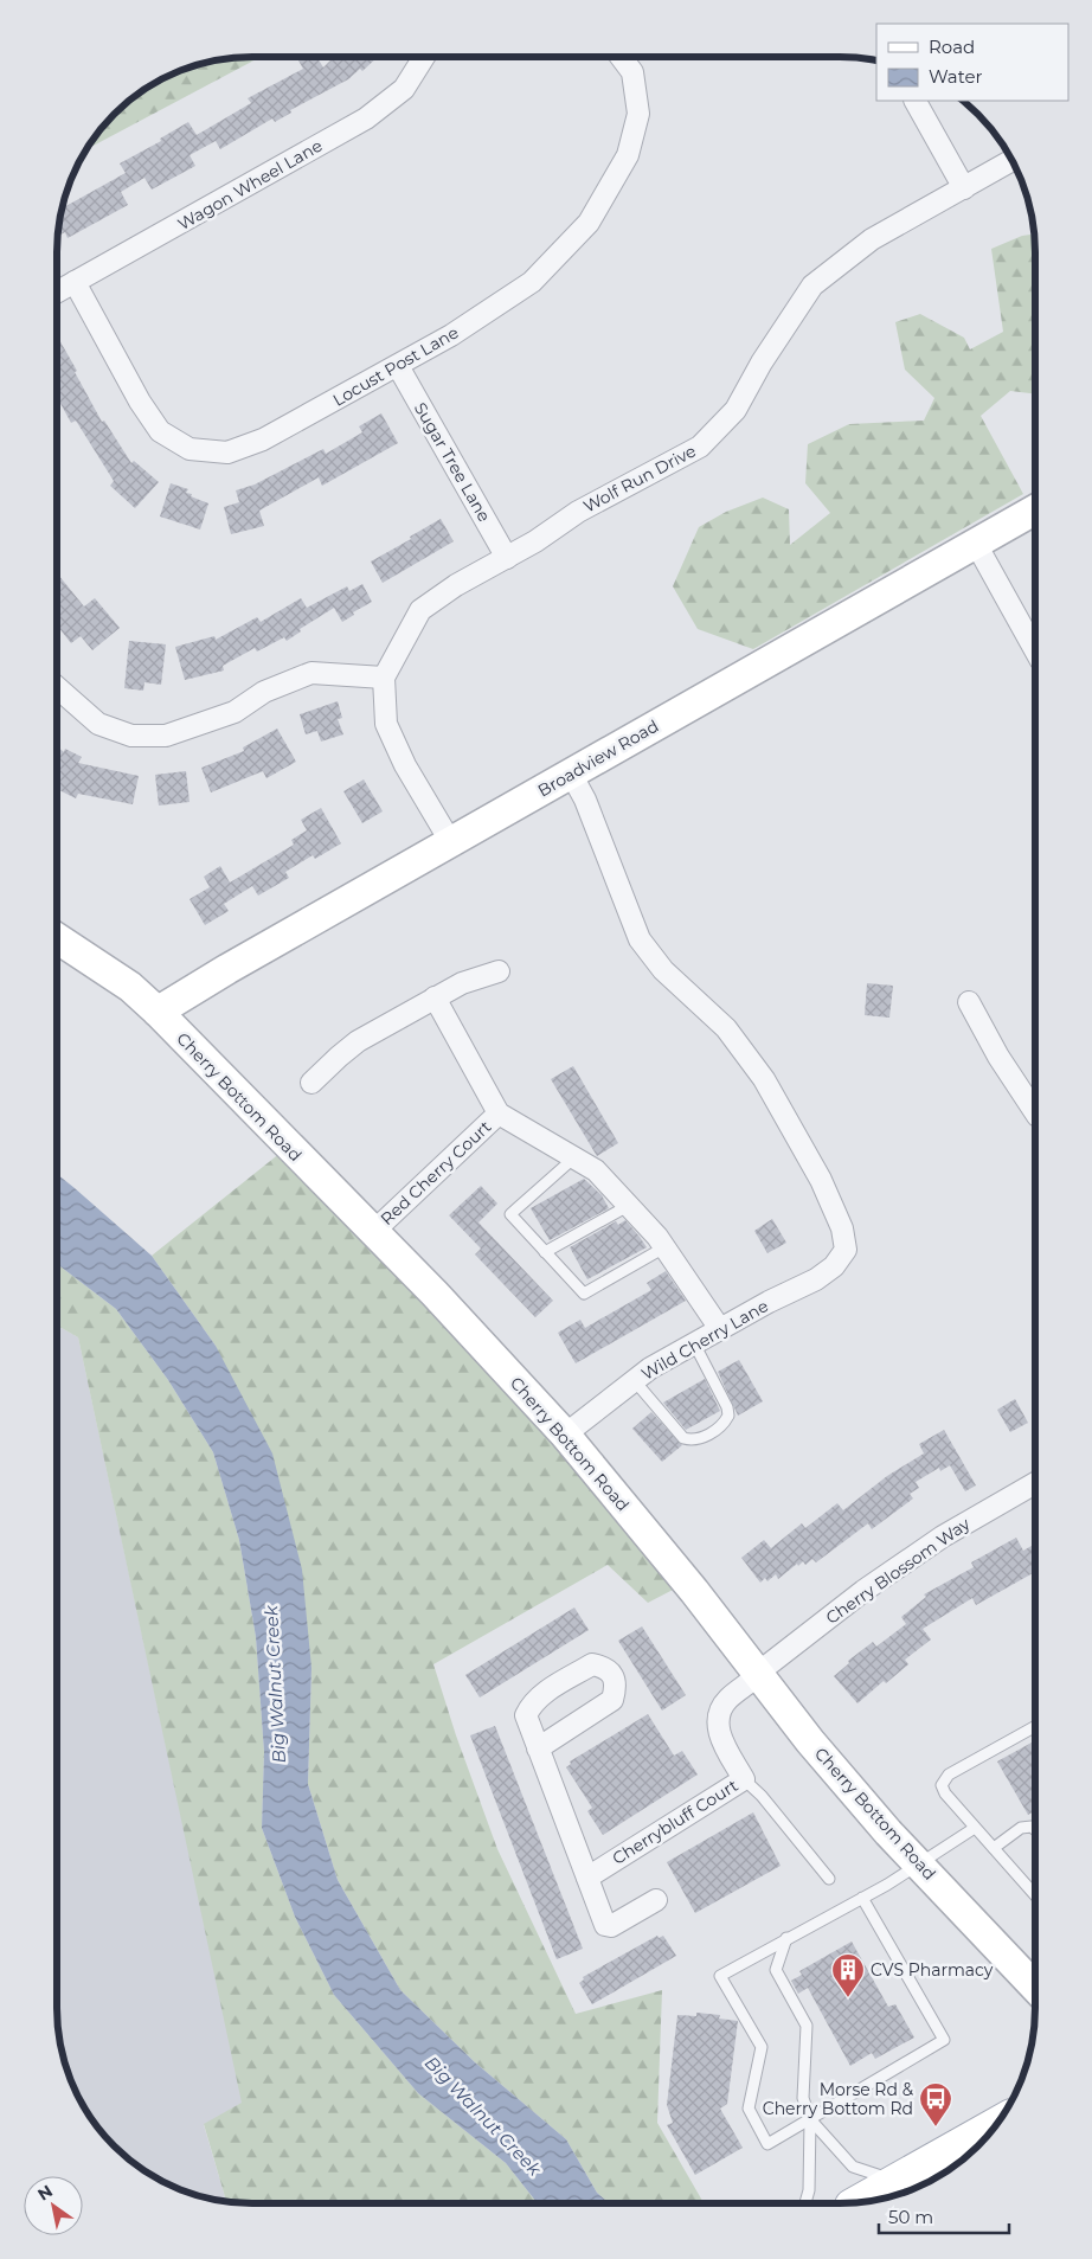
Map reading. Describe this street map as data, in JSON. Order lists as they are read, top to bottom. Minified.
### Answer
{"streets":{"main road":["Broadview Road","Cherry Bottom Road"],"street":["Wagon Wheel Lane","Locust Post Lane","Sugar Tree Lane","Wolf Run Drive","Red Cherry Court","Wild Cherry Lane","Cherry Blossom Way","Cherrybluff Court"]},"crossings":[["Wagon Wheel Lane","Locust Post Lane"],["Locust Post Lane","Sugar Tree Lane"],["Sugar Tree Lane","Wolf Run Drive"],["Broadview Road","Cherry Bottom Road"],["Broadview Road","Wild Cherry Lane"],["Cherry Bottom Road","Red Cherry Court"],["Cherry Bottom Road","Wild Cherry Lane"],["Cherry Bottom Road","Cherry Blossom Way"],["Cherry Bottom Road","Cherrybluff Court"],["Red Cherry Court","Wild Cherry Lane"],["Cherry Blossom Way","Cherrybluff Court"]],"water":["Big Walnut Creek"],"places":{"building":["CVS Pharmacy"],"bus stop":["Morse Rd & Cherry Bottom Rd"]},"legend":["Road","Water"],"scale_bar":"50 m","north":"top left"}
